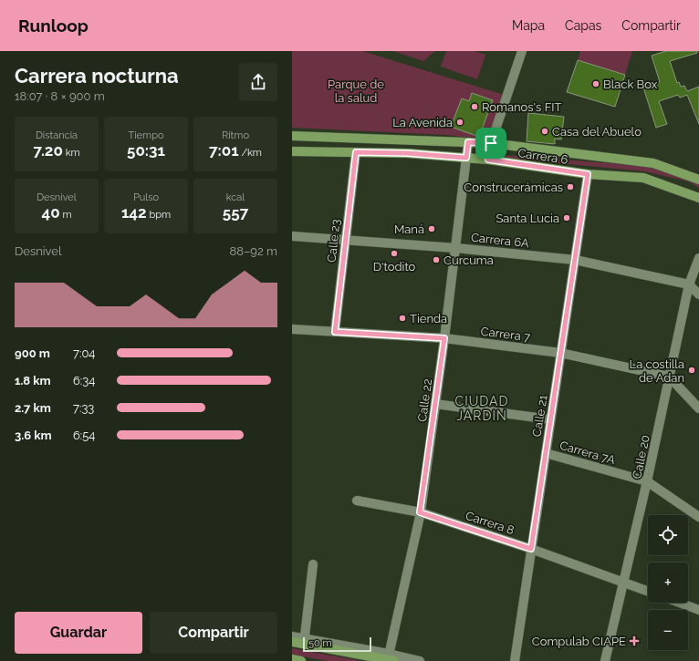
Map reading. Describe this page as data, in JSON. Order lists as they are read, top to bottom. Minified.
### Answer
{"streets":{"main road":["Carrera 6"],"street":["Carrera 6A","Calle 23","Carrera 7","Calle 22","Calle 21","Carrera 7A","Calle 20","Carrera 8"]},"crossings":[["Carrera 6","Calle 23"],["Carrera 6","Calle 22"],["Carrera 6","Calle 21"],["Carrera 6A","Calle 23"],["Carrera 6A","Calle 22"],["Carrera 6A","Calle 21"],["Carrera 6A","Calle 20"],["Calle 23","Carrera 7"],["Carrera 7","Calle 22"],["Carrera 7","Calle 21"],["Carrera 7","Calle 20"],["Calle 22","Carrera 8"],["Calle 21","Carrera 7A"],["Calle 21","Carrera 8"],["Carrera 7A","Calle 20"],["Calle 20","Carrera 8"]],"districts":["CIUDAD JARDIN"],"parks":["Parque de la salud"],"places":{"other":["Black Box","Romanos's FIT","La Avenida","Casa del Abuelo","Construcerámicas","Santa Lucia","Maná","D'todito","Curcuma","Tienda","La costilla de Adan"],"health":["Compulab CIAPE"]},"scale_bar":"50 m","page":{"header":"Runloop","nav":["Mapa","Capas","Compartir"],"heading":["Carrera nocturna","18:07 · 8 × 900 m"],"stats":[["Distancia","7.20 km"],["Tiempo","50:31"],["Ritmo","7:01 /km"],["Desnivel","40 m"],["Pulso","142 bpm"],["kcal","557"]],"chart":["Desnivel","88–92 m"],"list":[{"name":"900 m","note":"7:04"},{"name":"1.8 km","note":"6:34"},{"name":"2.7 km","note":"7:33"},{"name":"3.6 km","note":"6:54"}],"map_buttons":["+","−"],"buttons":["Guardar","Compartir"],"scale":"50 m"}}
